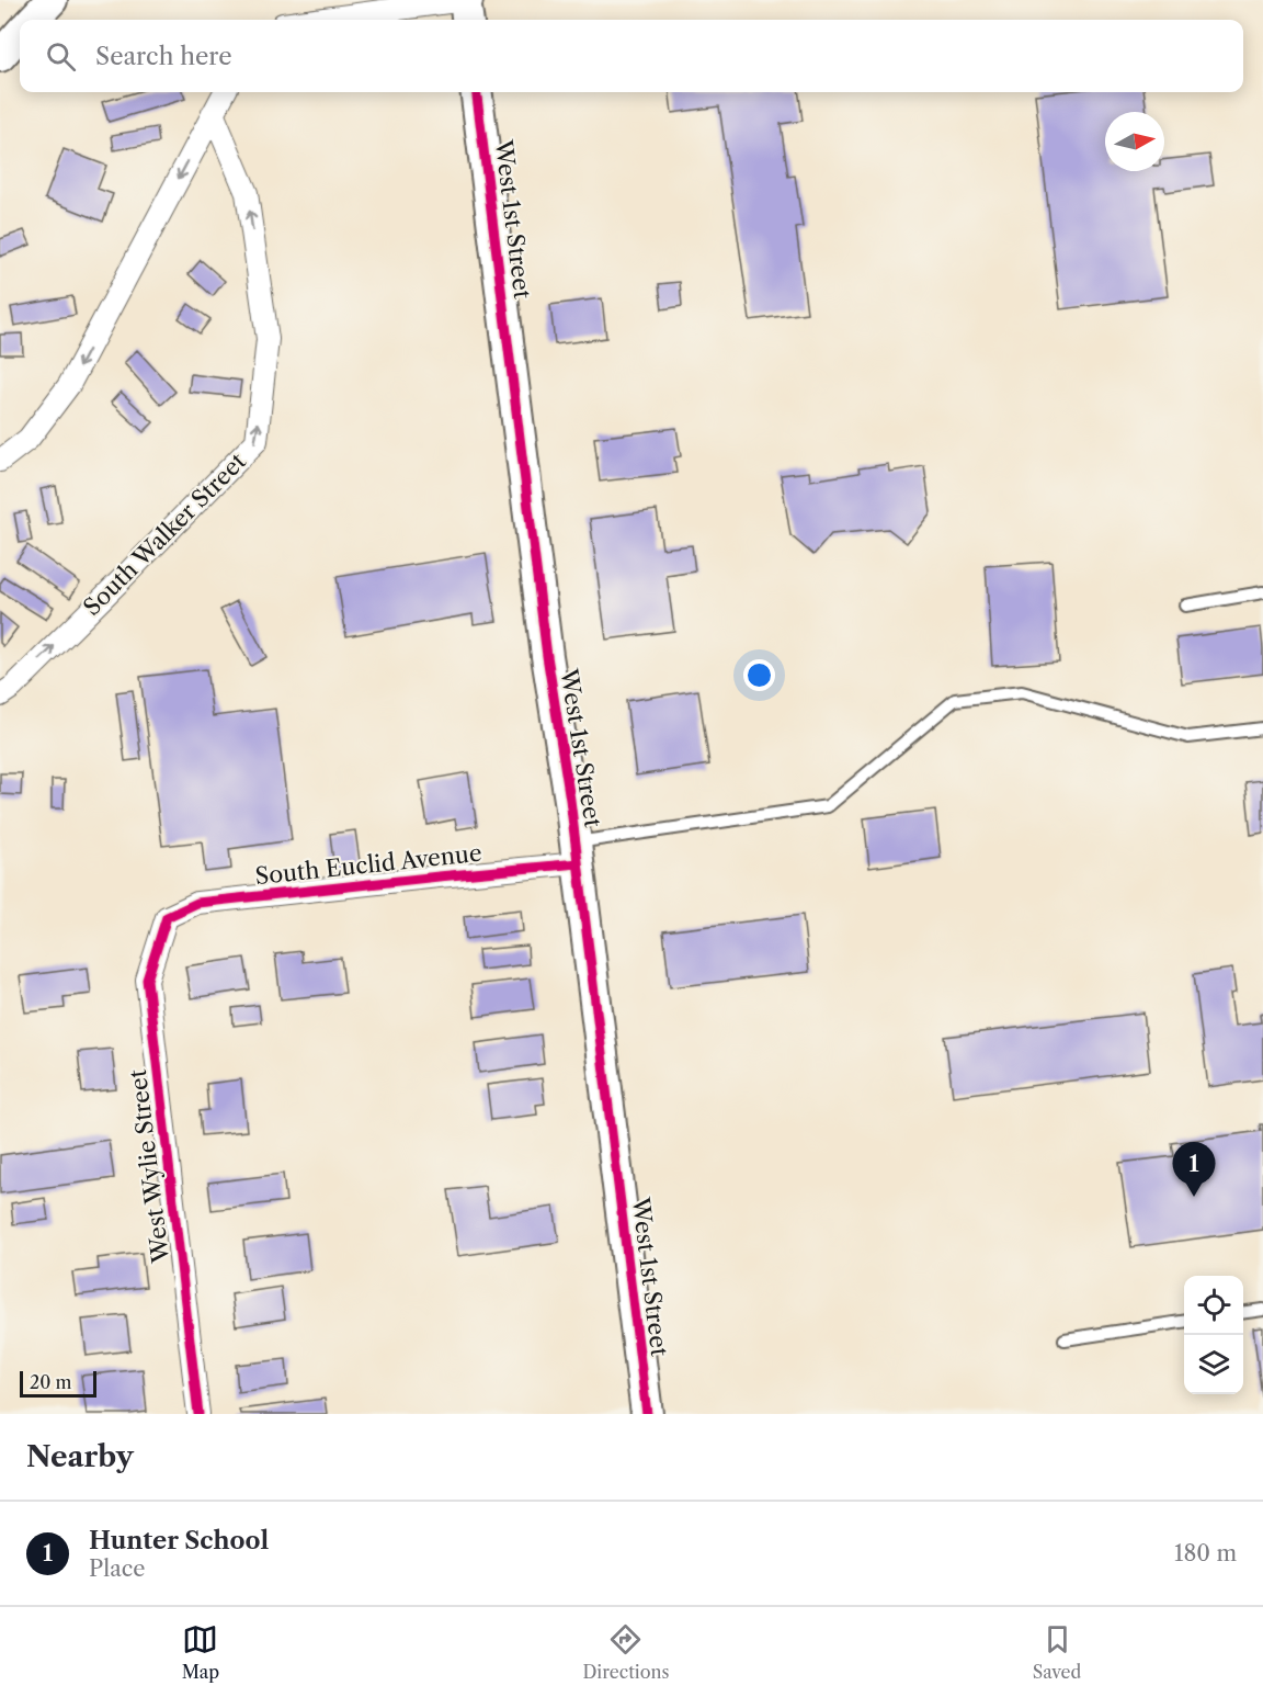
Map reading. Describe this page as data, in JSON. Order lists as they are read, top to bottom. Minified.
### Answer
{"streets":{"street":["West 1st Street","South Walker Street","South Euclid Avenue","West Wylie Street"]},"crossings":[["West 1st Street","South Euclid Avenue"],["South Euclid Avenue","West Wylie Street"]],"scale_bar":"20 m","north":"right","page":{"search":"Search here","pins":"1","scale":"20 m","heading":"Nearby","list":[{"mark":"1","name":"Hunter School","note":"Place","value":"180 m"}],"nav":["Map","Directions","Saved"]}}
